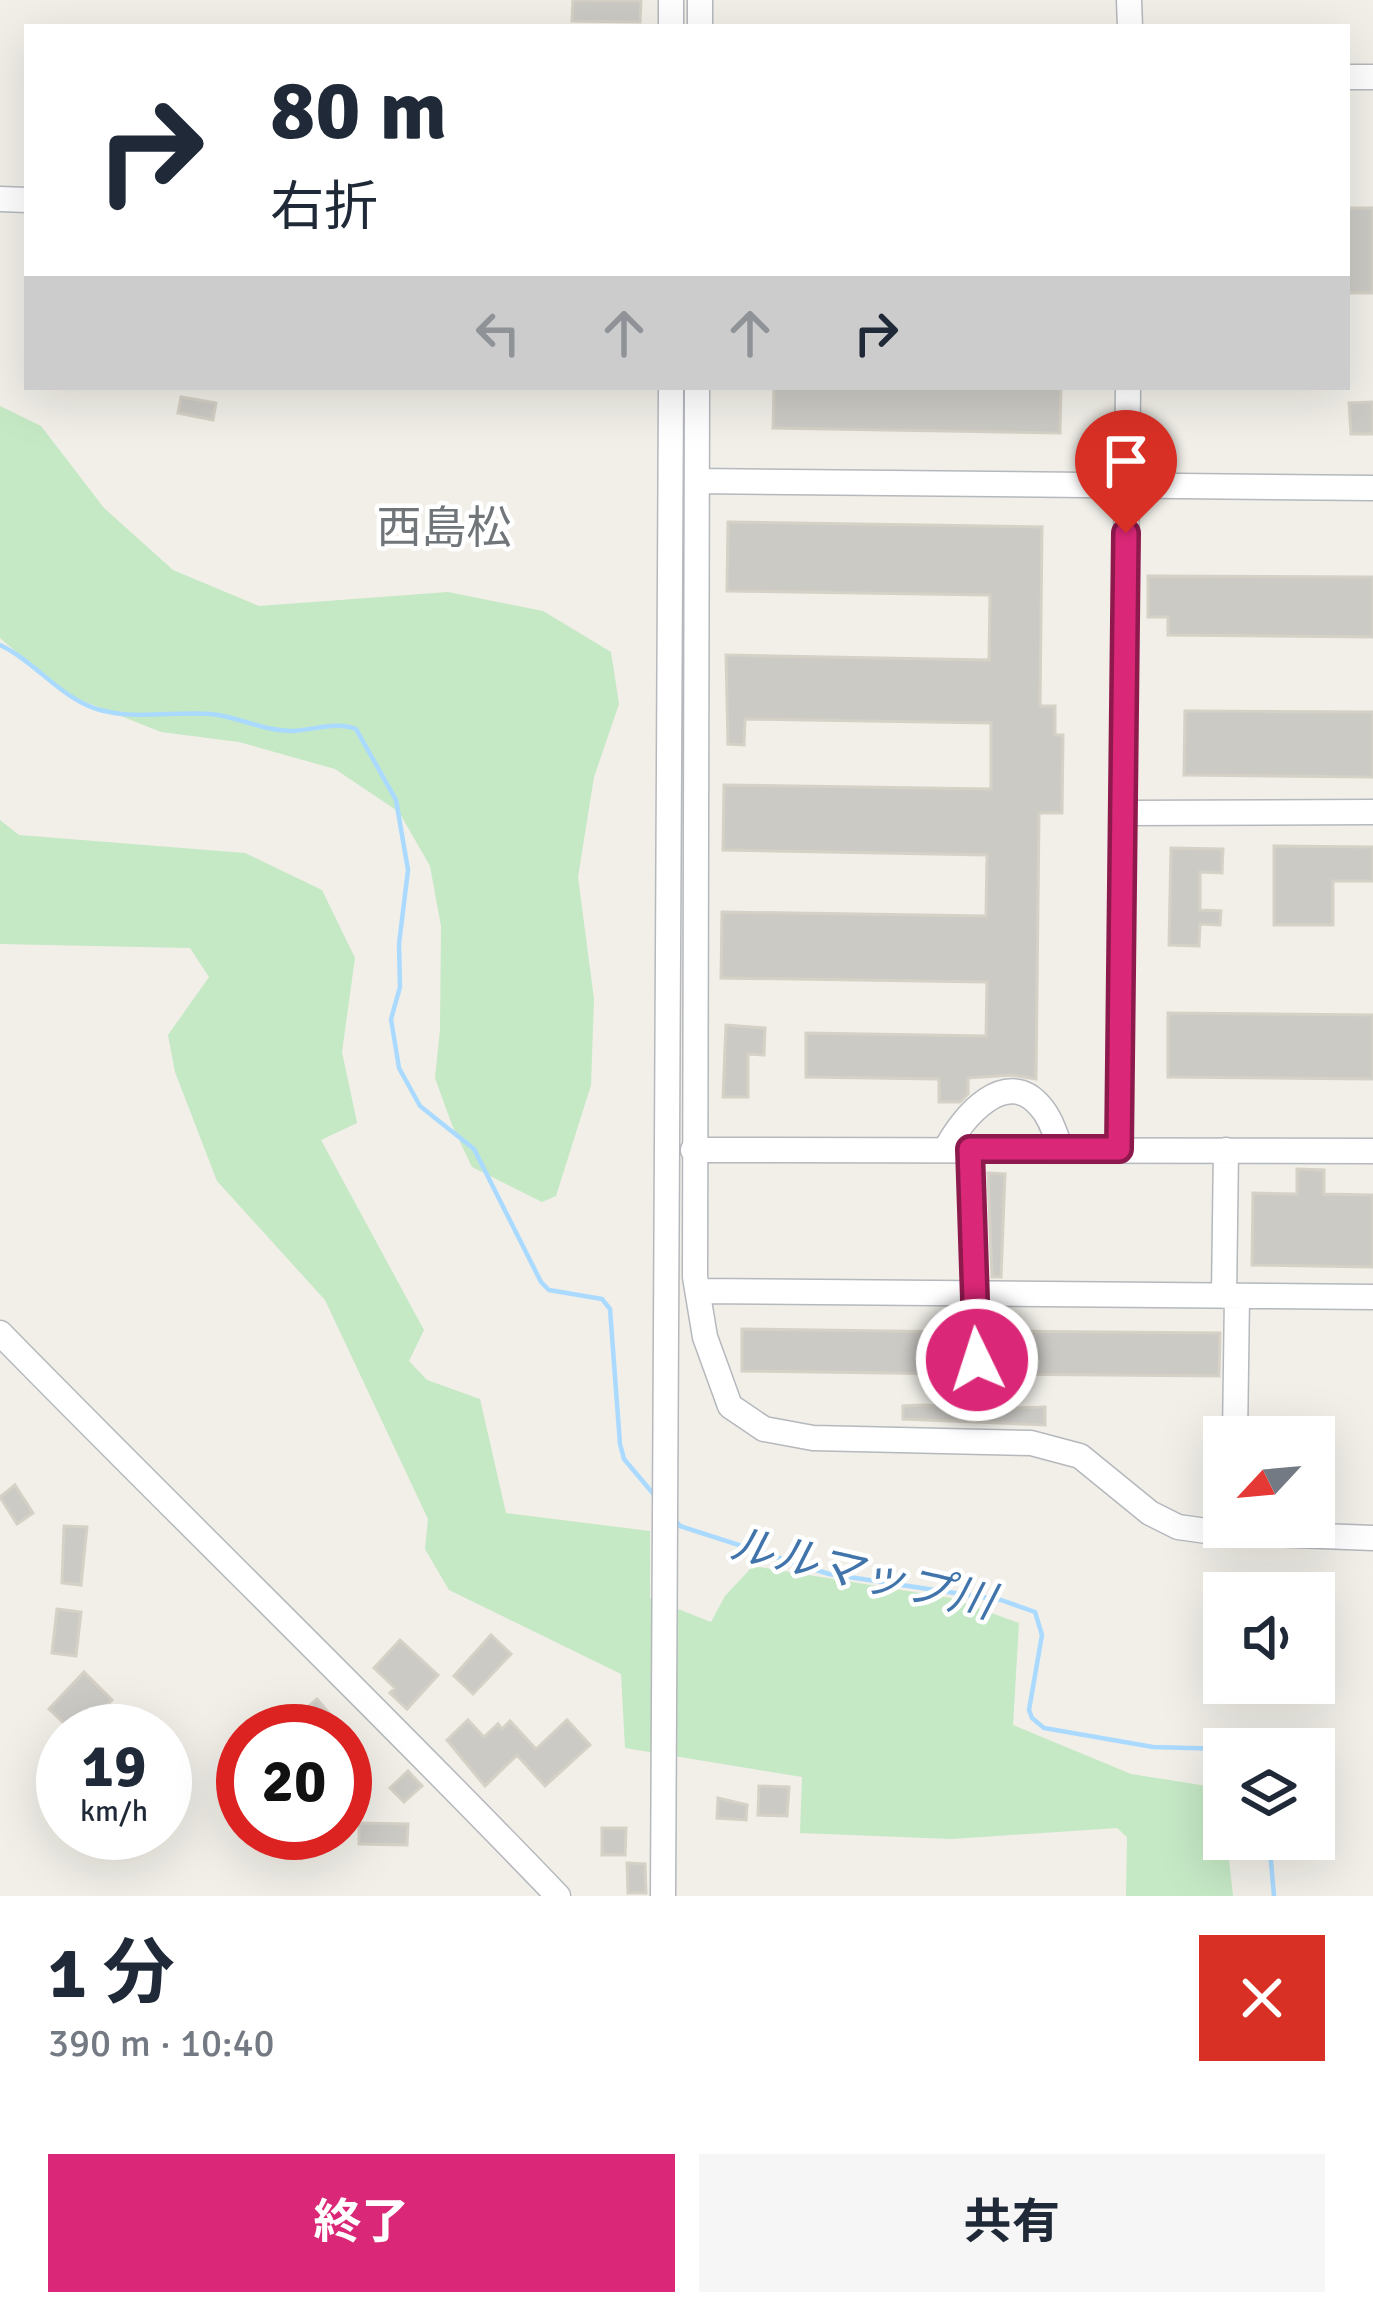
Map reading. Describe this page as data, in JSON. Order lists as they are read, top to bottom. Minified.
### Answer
{"districts":["西島松"],"water":["ルルマップ川"],"north":"bottom left","page":{"turn":["80 m","右折"],"speed":"19 km/h","limit":"20","heading":["1 分","390 m · 10:40"],"buttons":["終了","共有"]}}
